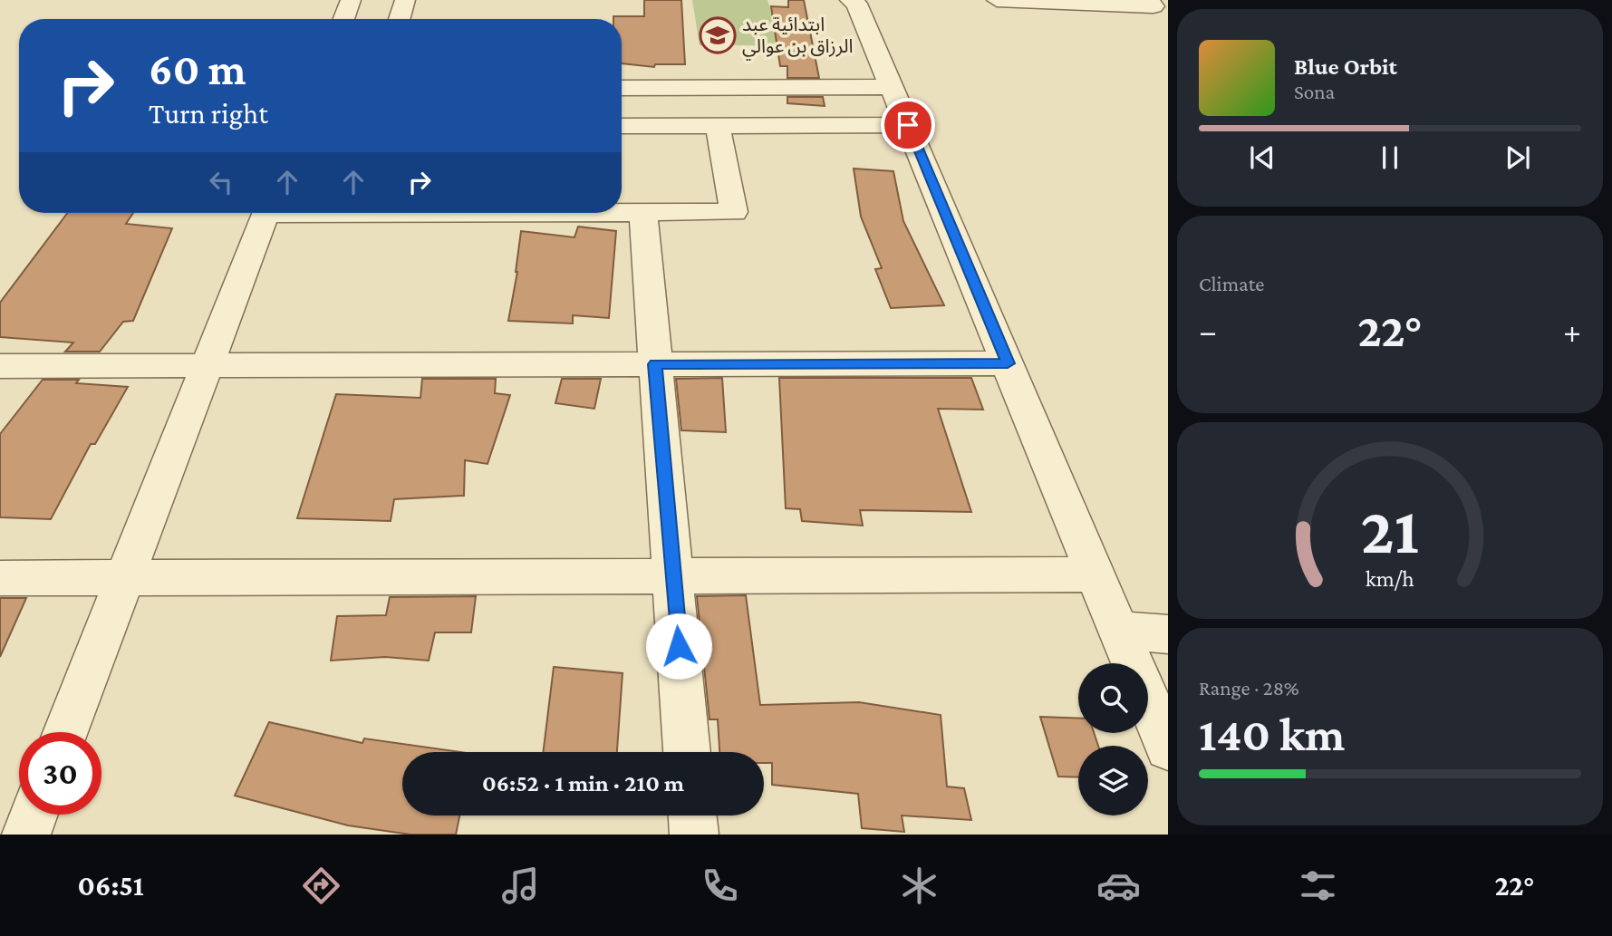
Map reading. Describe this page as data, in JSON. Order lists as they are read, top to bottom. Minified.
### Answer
{"places":{"school or university":["ابتدائية عبد الرزاق بن عوالي"]},"page":{"turn":["60 m","Turn right"],"song":["Blue Orbit","Sona"],"tile":["Climate",["Range · 28%","140 km"]],"heat":["−","22°","+"],"limit":"30","trip":"06:52 · 1 min · 210 m","tabs":["06:51","22°"],"gauge":["21","km/h"]}}
